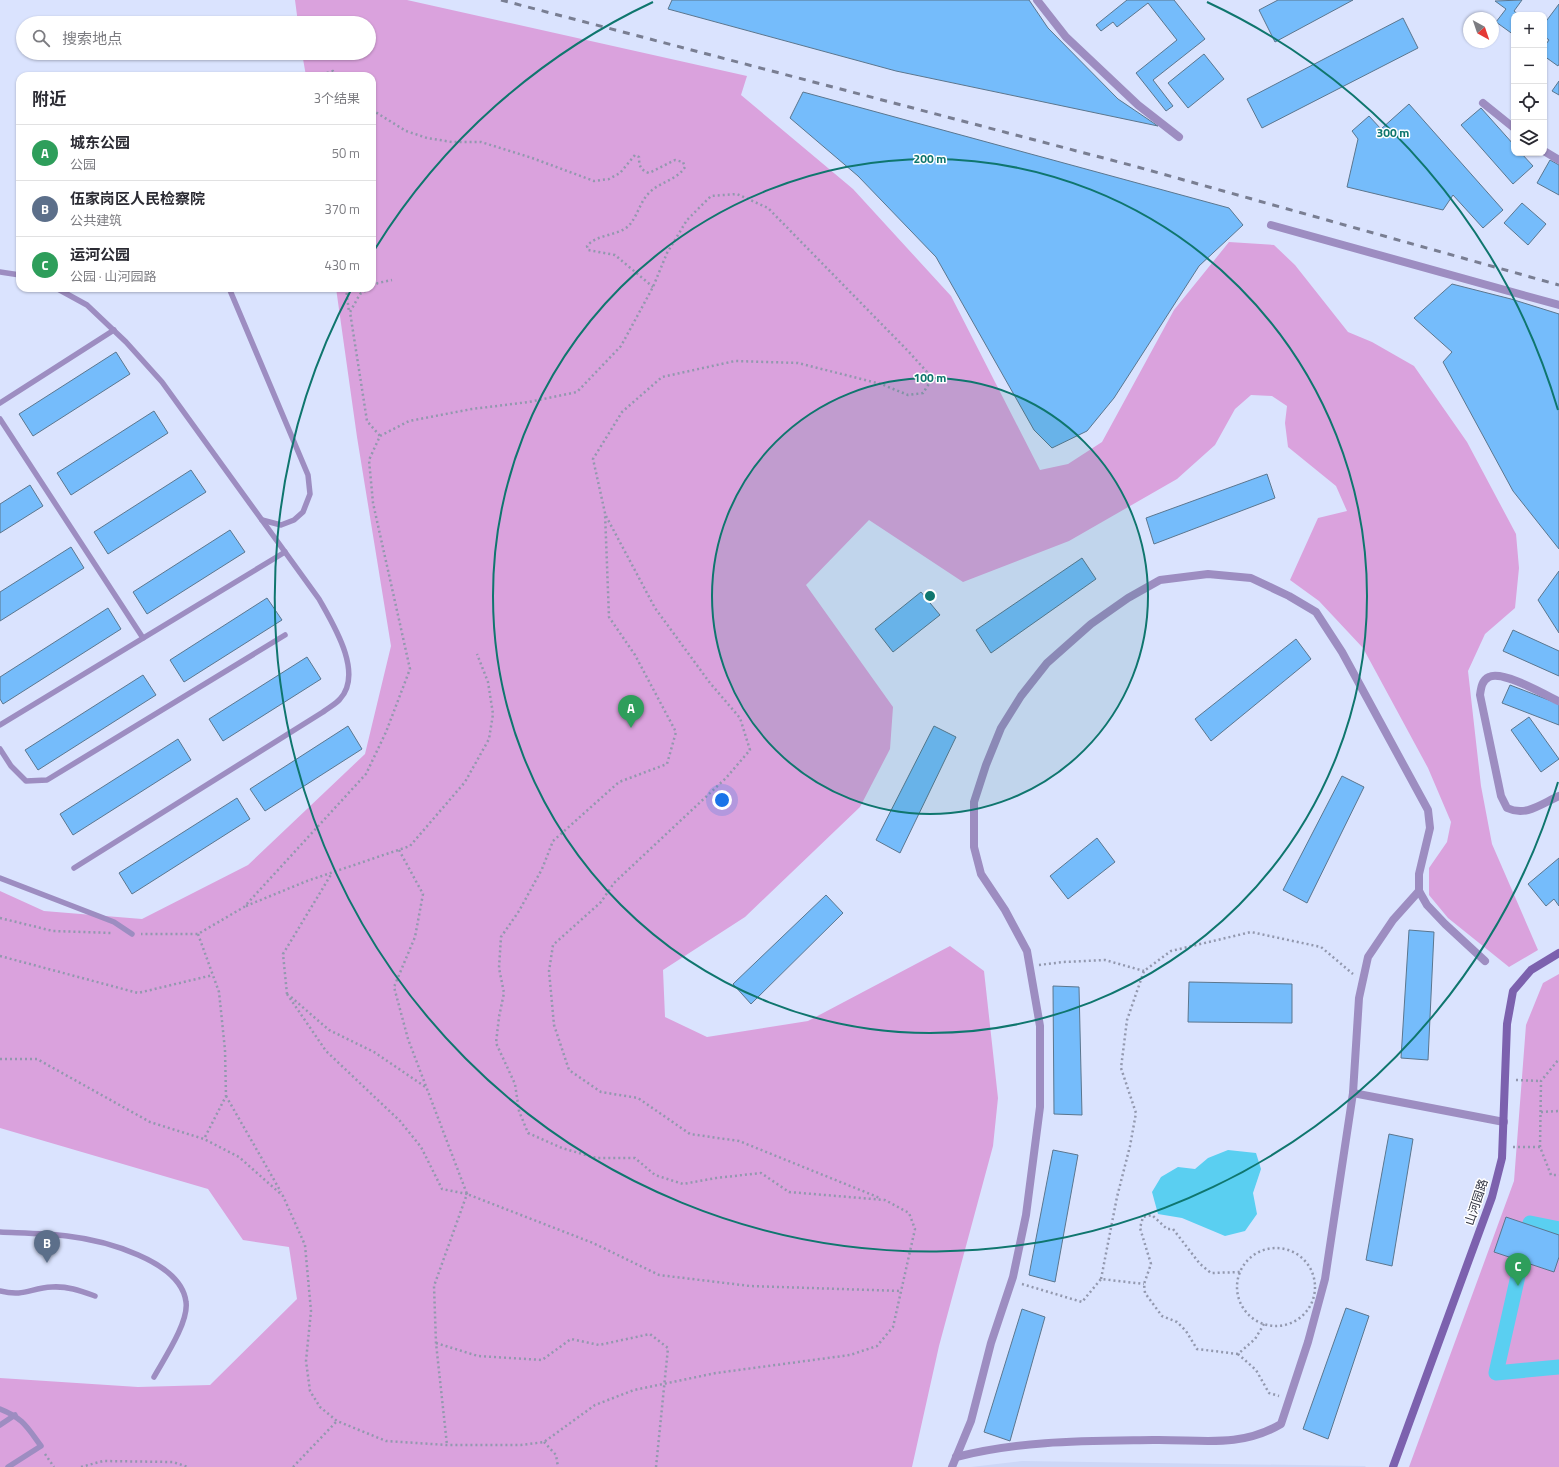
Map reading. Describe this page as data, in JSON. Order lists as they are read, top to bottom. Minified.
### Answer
{"streets":{"street":["山河园路"]},"north":"bottom right","page":{"map_buttons":["+","−"],"search":"搜索地点","heading":["附近","3个结果"],"list":[{"mark":"A","name":"城东公园","note":"公园","value":"50 m"},{"mark":"B","name":"伍家岗区人民检察院","note":"公共建筑","value":"370 m"},{"mark":"C","name":"运河公园","note":"公园 · 山河园路","value":"430 m"}],"pins":["A","B","C"]},"rings":["300 m","200 m","100 m"]}
